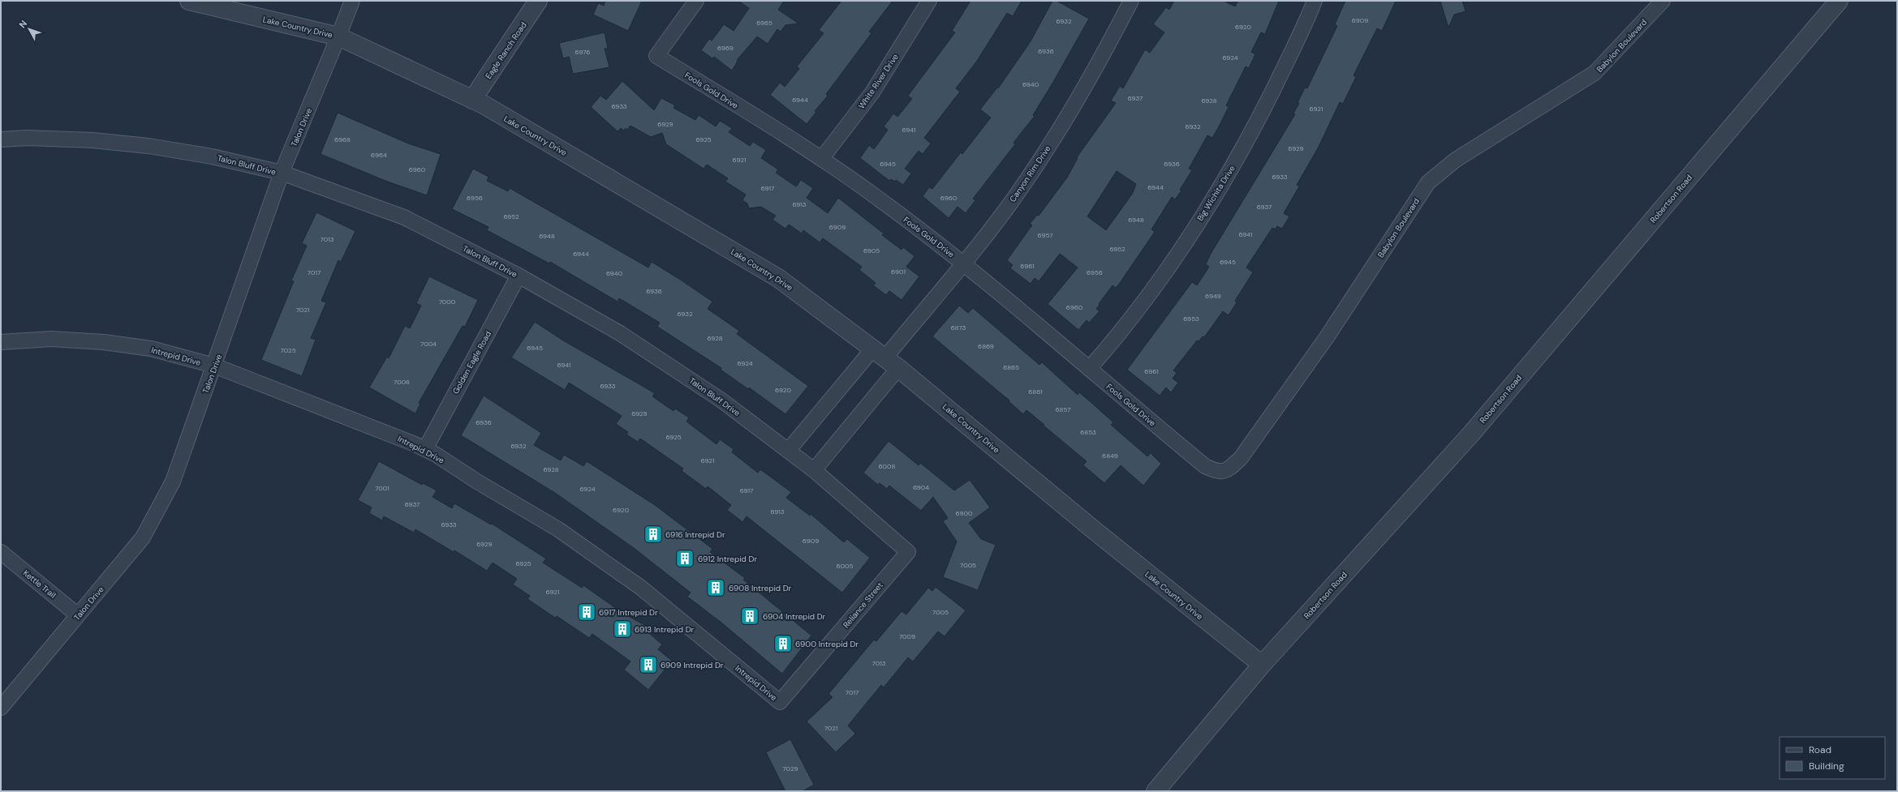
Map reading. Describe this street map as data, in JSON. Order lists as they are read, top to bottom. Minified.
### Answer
{"streets":{"street":["Lake Country Drive","Babylon Boulevard","Eagle Ranch Road","White River Drive","Fools Gold Drive","Talon Drive","Talon Bluff Drive","Canyon Rim Drive","Big Wichita Drive","Robertson Road","Intrepid Drive","Golden Eagle Road","Kettle Trail","Reliance Street"]},"crossings":[["Lake Country Drive","Eagle Ranch Road"],["Lake Country Drive","Talon Drive"],["Lake Country Drive","Canyon Rim Drive"],["Lake Country Drive","Robertson Road"],["Babylon Boulevard","Fools Gold Drive"],["White River Drive","Fools Gold Drive"],["Fools Gold Drive","Canyon Rim Drive"],["Fools Gold Drive","Big Wichita Drive"],["Talon Drive","Talon Bluff Drive"],["Talon Drive","Intrepid Drive"],["Talon Drive","Kettle Trail"],["Talon Bluff Drive","Golden Eagle Road"],["Talon Bluff Drive","Reliance Street"],["Intrepid Drive","Golden Eagle Road"],["Intrepid Drive","Reliance Street"]],"places":{"building":["6916 Intrepid Dr","6912 Intrepid Dr","6908 Intrepid Dr","6917 Intrepid Dr","6904 Intrepid Dr","6913 Intrepid Dr","6900 Intrepid Dr","6909 Intrepid Dr"]},"house_numbers":["6909","6932","6965","6920","6969","6936","6976","6924","6940","6937","6944","6928","6933","6921","6929","6932","6941","6968","6925","6929","6964","6921","6945","6936","6960","6933","6944","6917","6956","6960","6913","6937","6952","6948","6909","6941","6957","6948","7013","6952","6905","6944","6945","6961","6901","7017","6956","6940","6936","6949","7000","6960","7021","6932","6953","6873","6928","7004","6869","6945","7025","6924","6941","6865","6961","7008","6933","6920","6861","6857","6929","6936","6853","6925","6932","6849","6921","6008","6928","6904","7001","6924","6917","6937","6920","6913","6900","6933","6909","6929","6925","7005","6005","6921","7005","7009","7013","7017","7021","7029"],"legend":["Road","Building"],"north":"top left"}
